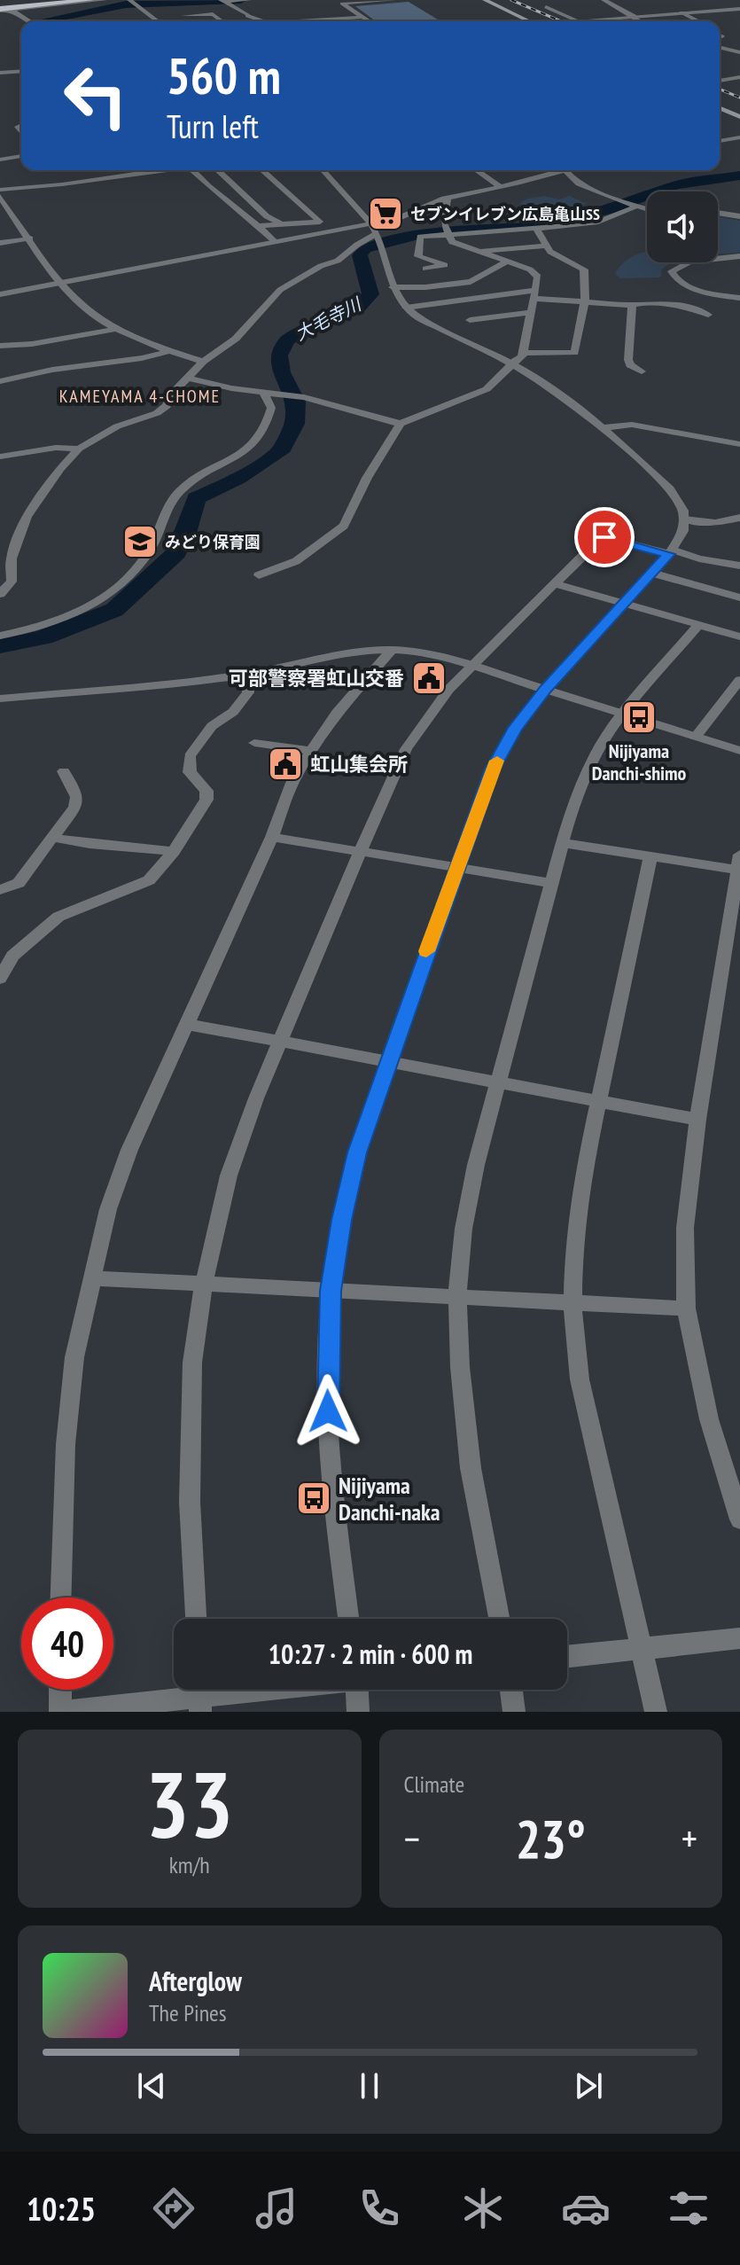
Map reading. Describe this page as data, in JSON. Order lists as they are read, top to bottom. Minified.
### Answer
{"districts":["KAMEYAMA 4-CHOME"],"water":["大毛寺川"],"places":{"supermarket":["セブンイレブン広島亀山SS"],"school or university":["みどり保育園"],"public building":["可部警察署虹山交番","虹山集会所"],"bus stop":["Nijiyama Danchi-shimo","Nijiyama Danchi-naka"]},"page":{"turn":["560 m","Turn left"],"limit":"40","trip":"10:27 · 2 min · 600 m","tile":[["33","km/h"],"Climate"],"heat":["−","23°","+"],"song":["Afterglow","The Pines"],"tabs":"10:25"}}
